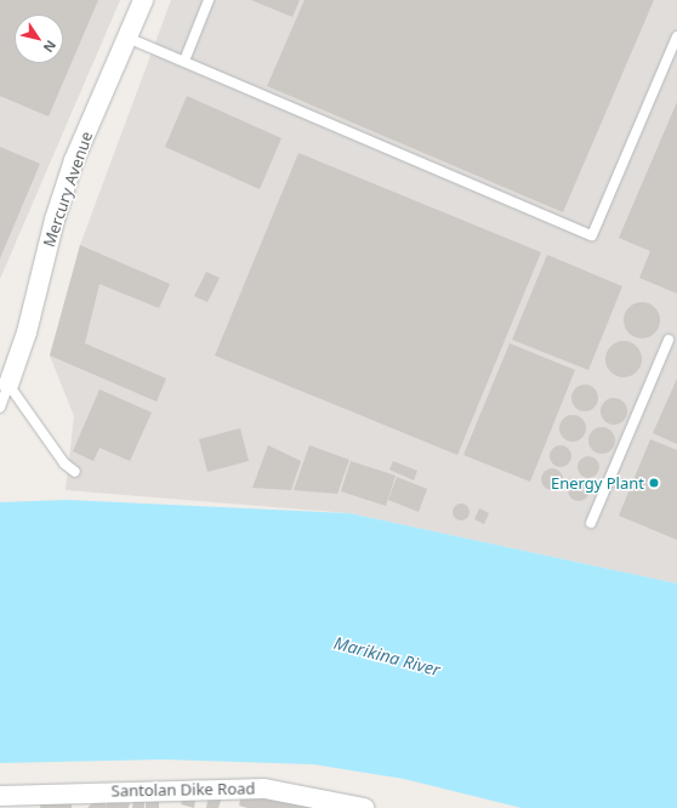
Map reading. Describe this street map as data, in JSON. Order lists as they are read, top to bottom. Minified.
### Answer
{"streets":{"street":["Mercury Avenue","Santolan Dike Road"]},"water":["Marikina River"],"places":["Energy Plant"],"north":"bottom right"}
